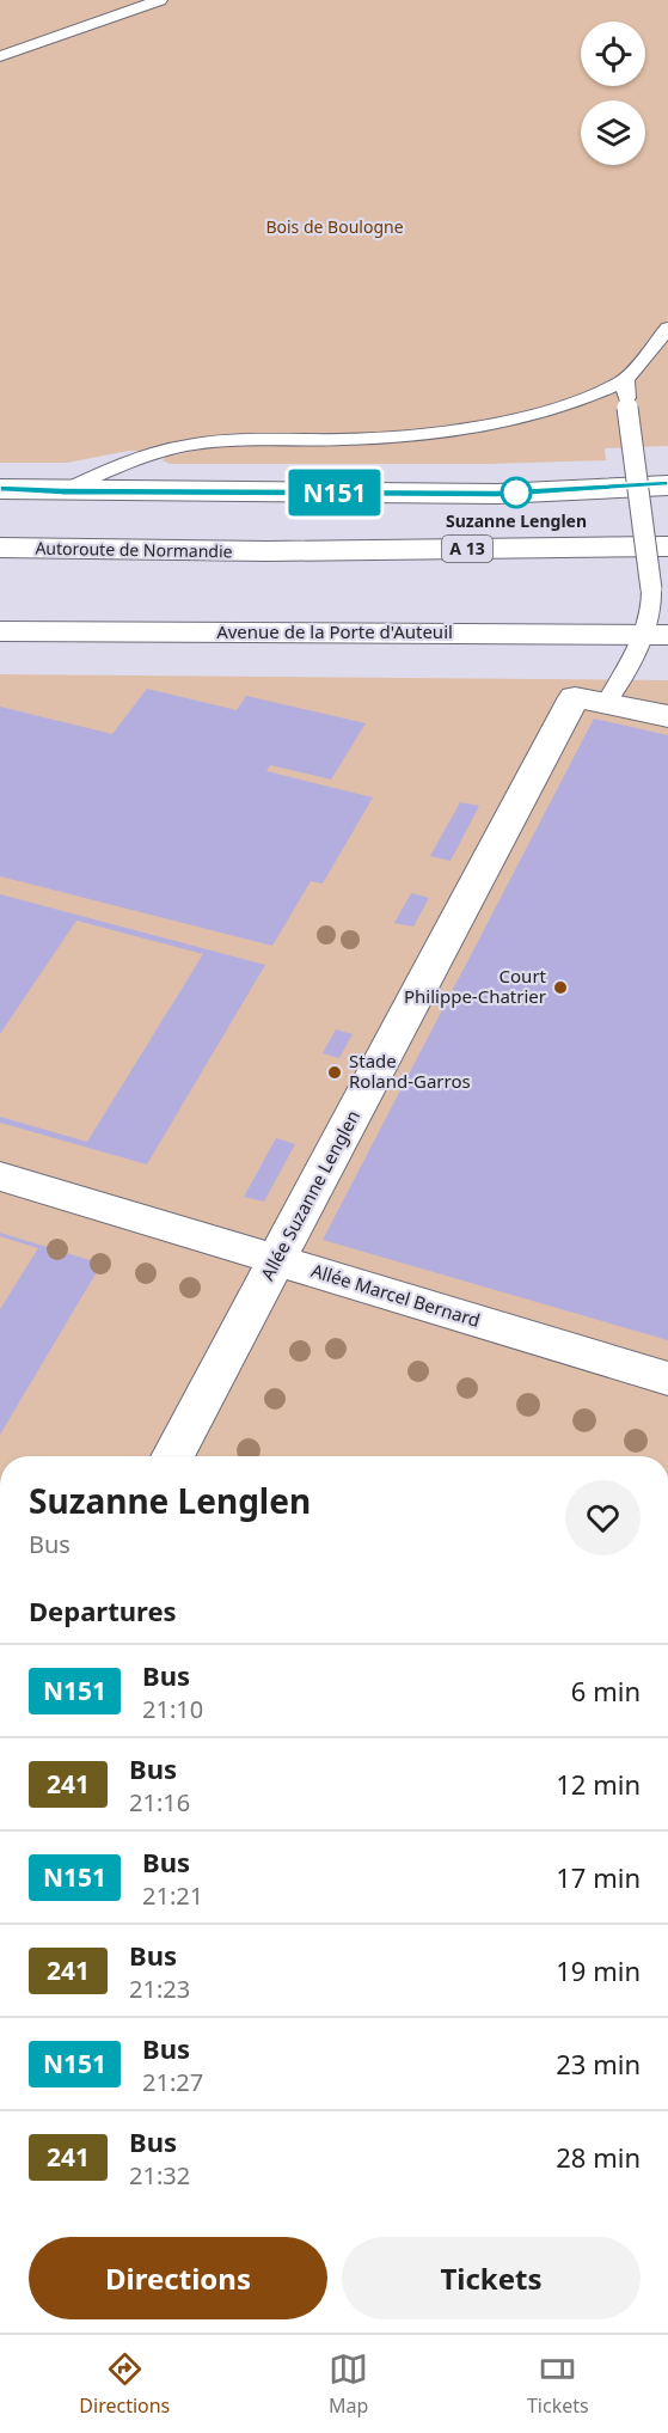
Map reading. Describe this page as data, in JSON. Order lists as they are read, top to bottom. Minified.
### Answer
{"streets":{"main road":["A 13","Autoroute de Normandie","Avenue de la Porte d'Auteuil","Allée Suzanne Lenglen","Allée Marcel Bernard"]},"crossings":[["A 13","Autoroute de Normandie"],["Allée Suzanne Lenglen","Allée Marcel Bernard"]],"parks":["Bois de Boulogne"],"places":["Suzanne Lenglen","Court Philippe-Chatrier","Stade Roland-Garros"],"lines":["bus line N151"],"page":{"on_map":"N151","heading":[["Suzanne Lenglen","Bus"],"Departures"],"list":[{"mark":"N151","name":"Bus","note":"21:10","value":"6 min"},{"mark":"241","name":"Bus","note":"21:16","value":"12 min"},{"mark":"N151","name":"Bus","note":"21:21","value":"17 min"},{"mark":"241","name":"Bus","note":"21:23","value":"19 min"},{"mark":"N151","name":"Bus","note":"21:27","value":"23 min"},{"mark":"241","name":"Bus","note":"21:32","value":"28 min"}],"buttons":["Directions","Tickets"],"tabs":["Directions","Map","Tickets"]}}
